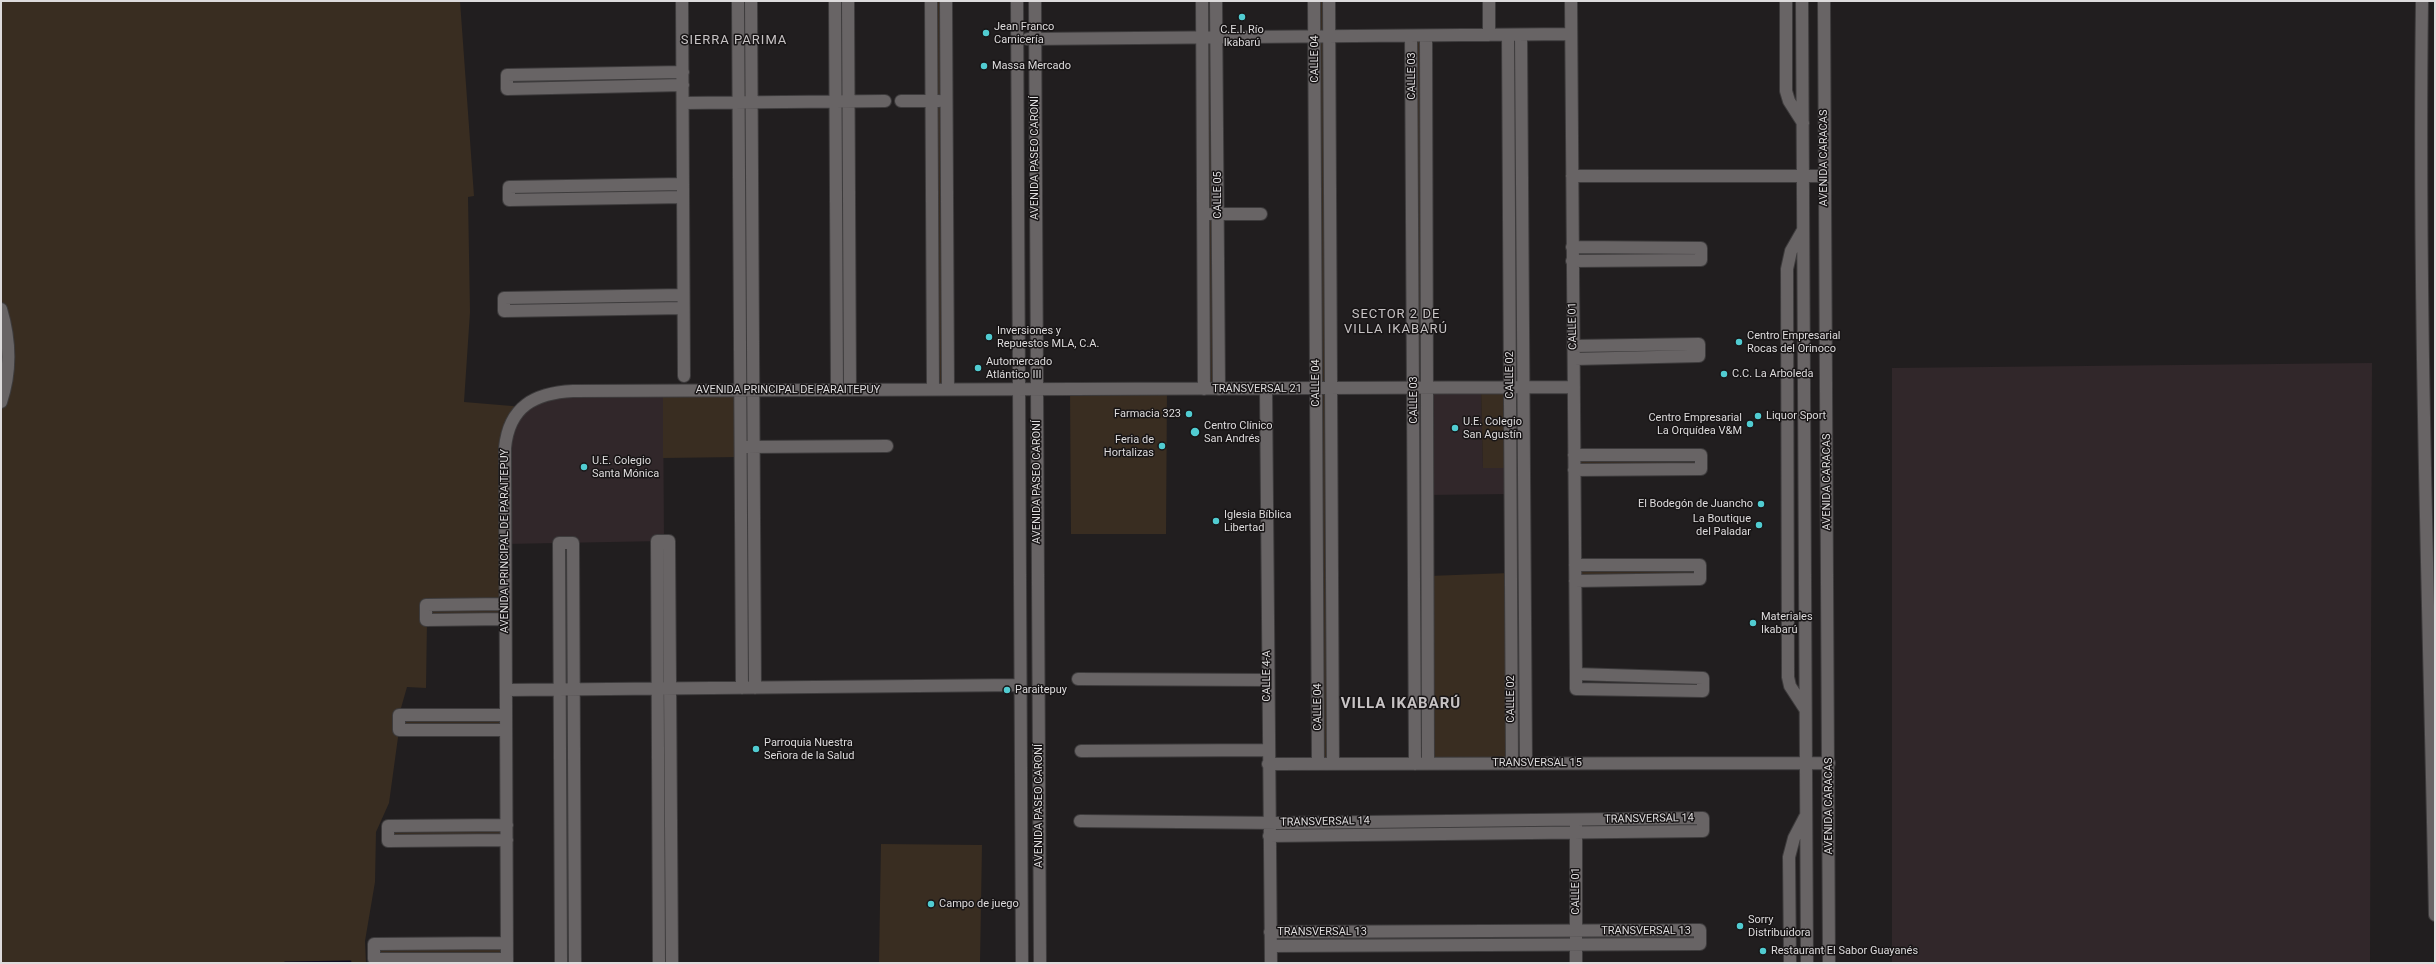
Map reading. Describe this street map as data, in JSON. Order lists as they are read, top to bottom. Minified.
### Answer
{"streets":{"street":["CALLE 04","CALLE 03","AVENIDA PASEO CARONÍ","AVENIDA CARACAS","CALLE 05","CALLE 01","CALLE 02","TRANSVERSAL 21","AVENIDA PRINCIPAL DE PARAITEPUY","CALLE 4-A","TRANSVERSAL 15","TRANSVERSAL 14","TRANSVERSAL 13"]},"crossings":[["CALLE 04","TRANSVERSAL 21"],["CALLE 04","TRANSVERSAL 15"],["CALLE 03","TRANSVERSAL 21"],["CALLE 03","TRANSVERSAL 15"],["AVENIDA PASEO CARONÍ","TRANSVERSAL 21"],["AVENIDA PASEO CARONÍ","AVENIDA PRINCIPAL DE PARAITEPUY"],["AVENIDA CARACAS","TRANSVERSAL 15"],["CALLE 05","TRANSVERSAL 21"],["CALLE 01","TRANSVERSAL 21"],["CALLE 01","TRANSVERSAL 14"],["CALLE 01","TRANSVERSAL 13"],["CALLE 02","TRANSVERSAL 21"],["CALLE 02","TRANSVERSAL 15"],["TRANSVERSAL 21","AVENIDA PRINCIPAL DE PARAITEPUY"],["TRANSVERSAL 21","CALLE 4-A"],["CALLE 4-A","TRANSVERSAL 15"],["CALLE 4-A","TRANSVERSAL 14"],["CALLE 4-A","TRANSVERSAL 13"]],"districts":["SIERRA PARIMA","SECTOR 2 DE VILLA IKABARÚ","VILLA IKABARÚ"],"places":["C.E.I. Río Ikabarú","Jean Franco Carnicería","Massa Mercado","Inversiones y Repuestos MLA, C.A.","Centro Empresarial Rocas del Orinoco","Automercado Atlántico III","C.C. La Arboleda","Farmacia 323","Liquor Sport","Centro Empresarial La Orquídea V&M","U.E. Colegio San Agustín","Centro Clínico San Andrés","Feria de Hortalizas","U.E. Colegio Santa Mónica","El Bodegón de Juancho","Iglesia Bíblica Libertad","La Boutique del Paladar","Materiales Ikabarú","Paraitepuy","Parroquia Nuestra Señora de la Salud","Campo de juego","Sorry Distribuidora","Restaurant El Sabor Guayanés"]}
